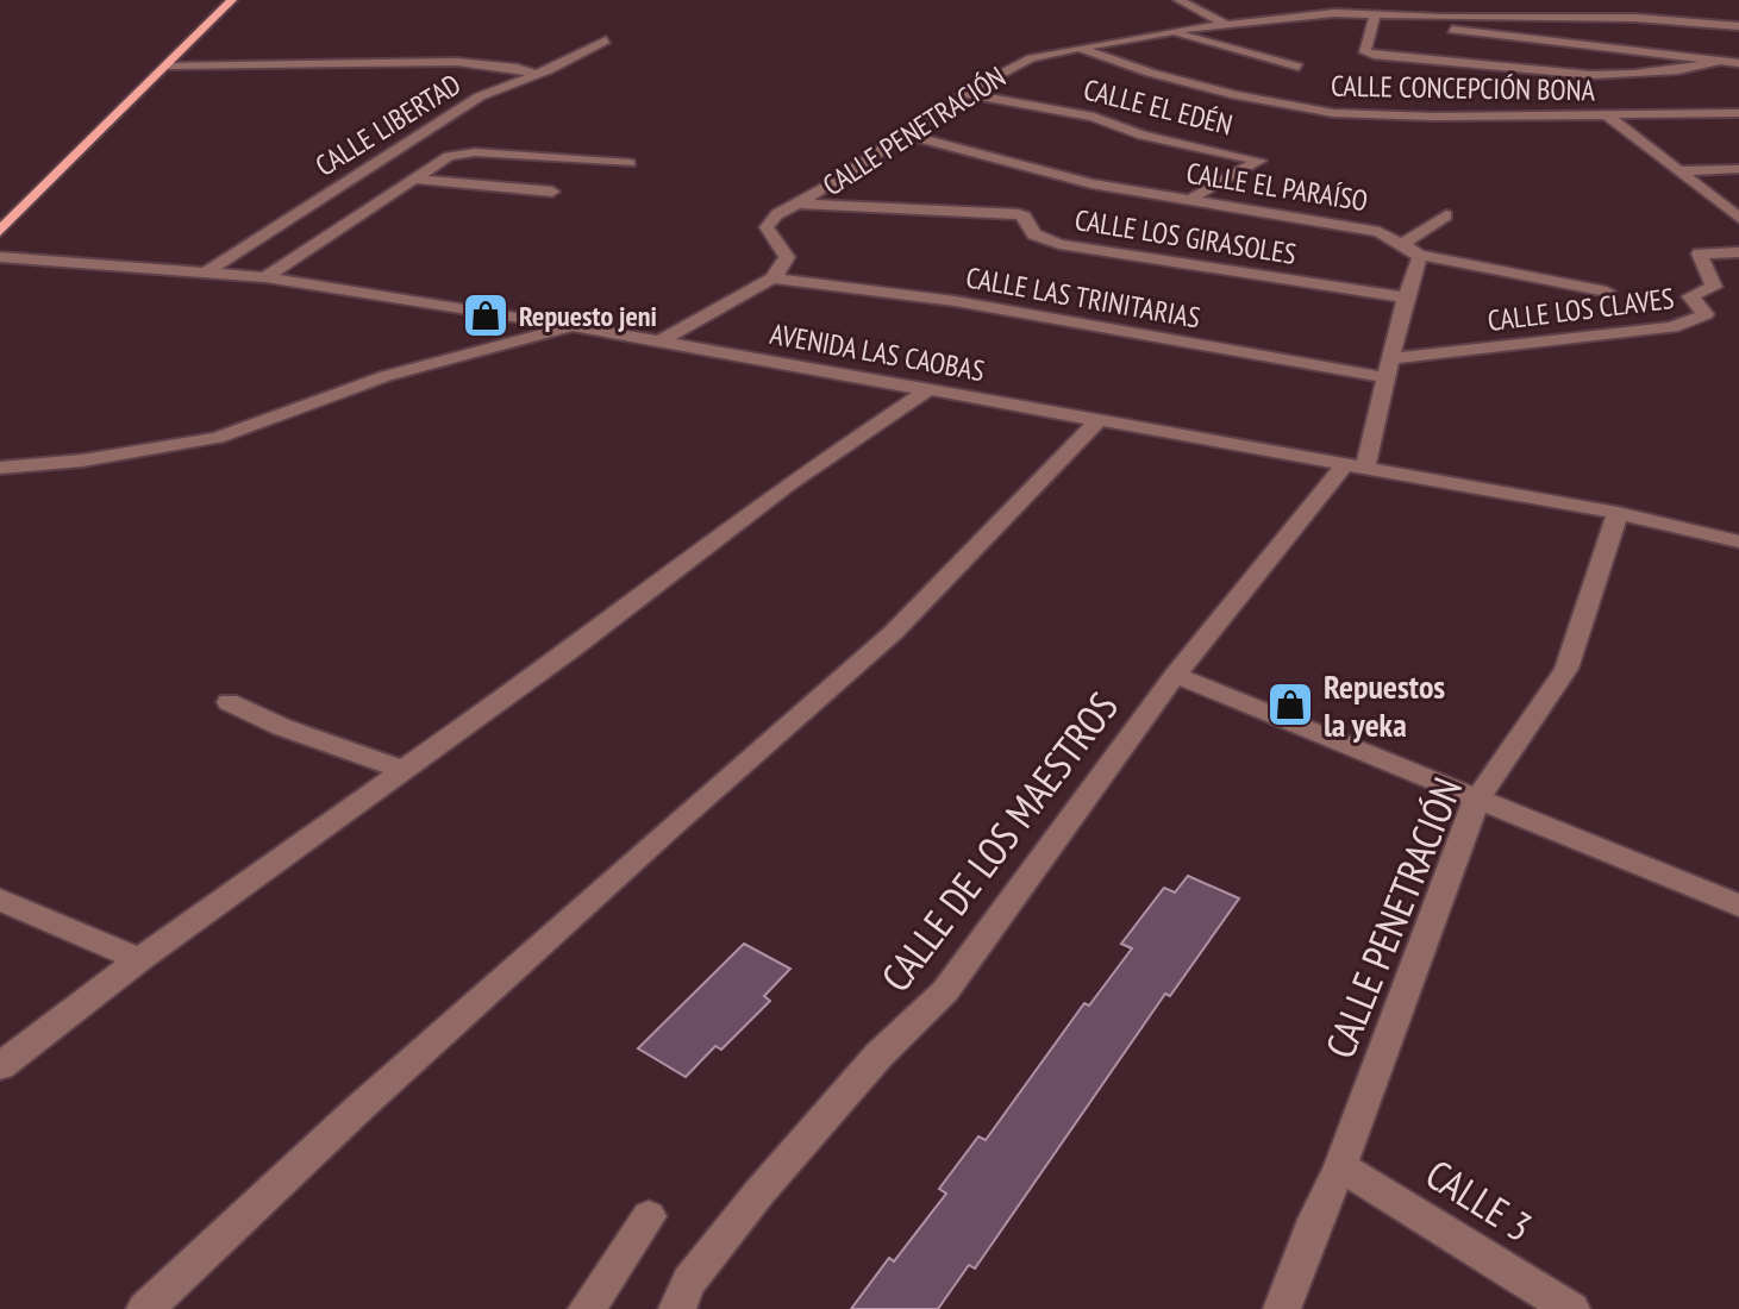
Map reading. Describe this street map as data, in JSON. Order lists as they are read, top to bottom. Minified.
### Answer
{"streets":{"street":["CALLE CONCEPCIÓN BONA","CALLE EL EDÉN","CALLE LIBERTAD","CALLE PENETRACIÓN","CALLE EL PARAÍSO","CALLE LOS GIRASOLES","CALLE LAS TRINITARIAS","CALLE LOS CLAVES","AVENIDA LAS CAOBAS","CALLE DE LOS MAESTROS","CALLE 3"]},"crossings":[["CALLE CONCEPCIÓN BONA","CALLE PENETRACIÓN"],["CALLE EL EDÉN","CALLE PENETRACIÓN"],["CALLE EL EDÉN","CALLE EL PARAÍSO"],["CALLE LIBERTAD","AVENIDA LAS CAOBAS"],["CALLE PENETRACIÓN","CALLE EL PARAÍSO"],["CALLE PENETRACIÓN","CALLE LOS GIRASOLES"],["CALLE PENETRACIÓN","CALLE LAS TRINITARIAS"],["CALLE PENETRACIÓN","AVENIDA LAS CAOBAS"],["CALLE PENETRACIÓN","CALLE 3"],["AVENIDA LAS CAOBAS","CALLE DE LOS MAESTROS"]],"places":{"shop":["Repuesto jeni","Repuestos la yeka"]}}
